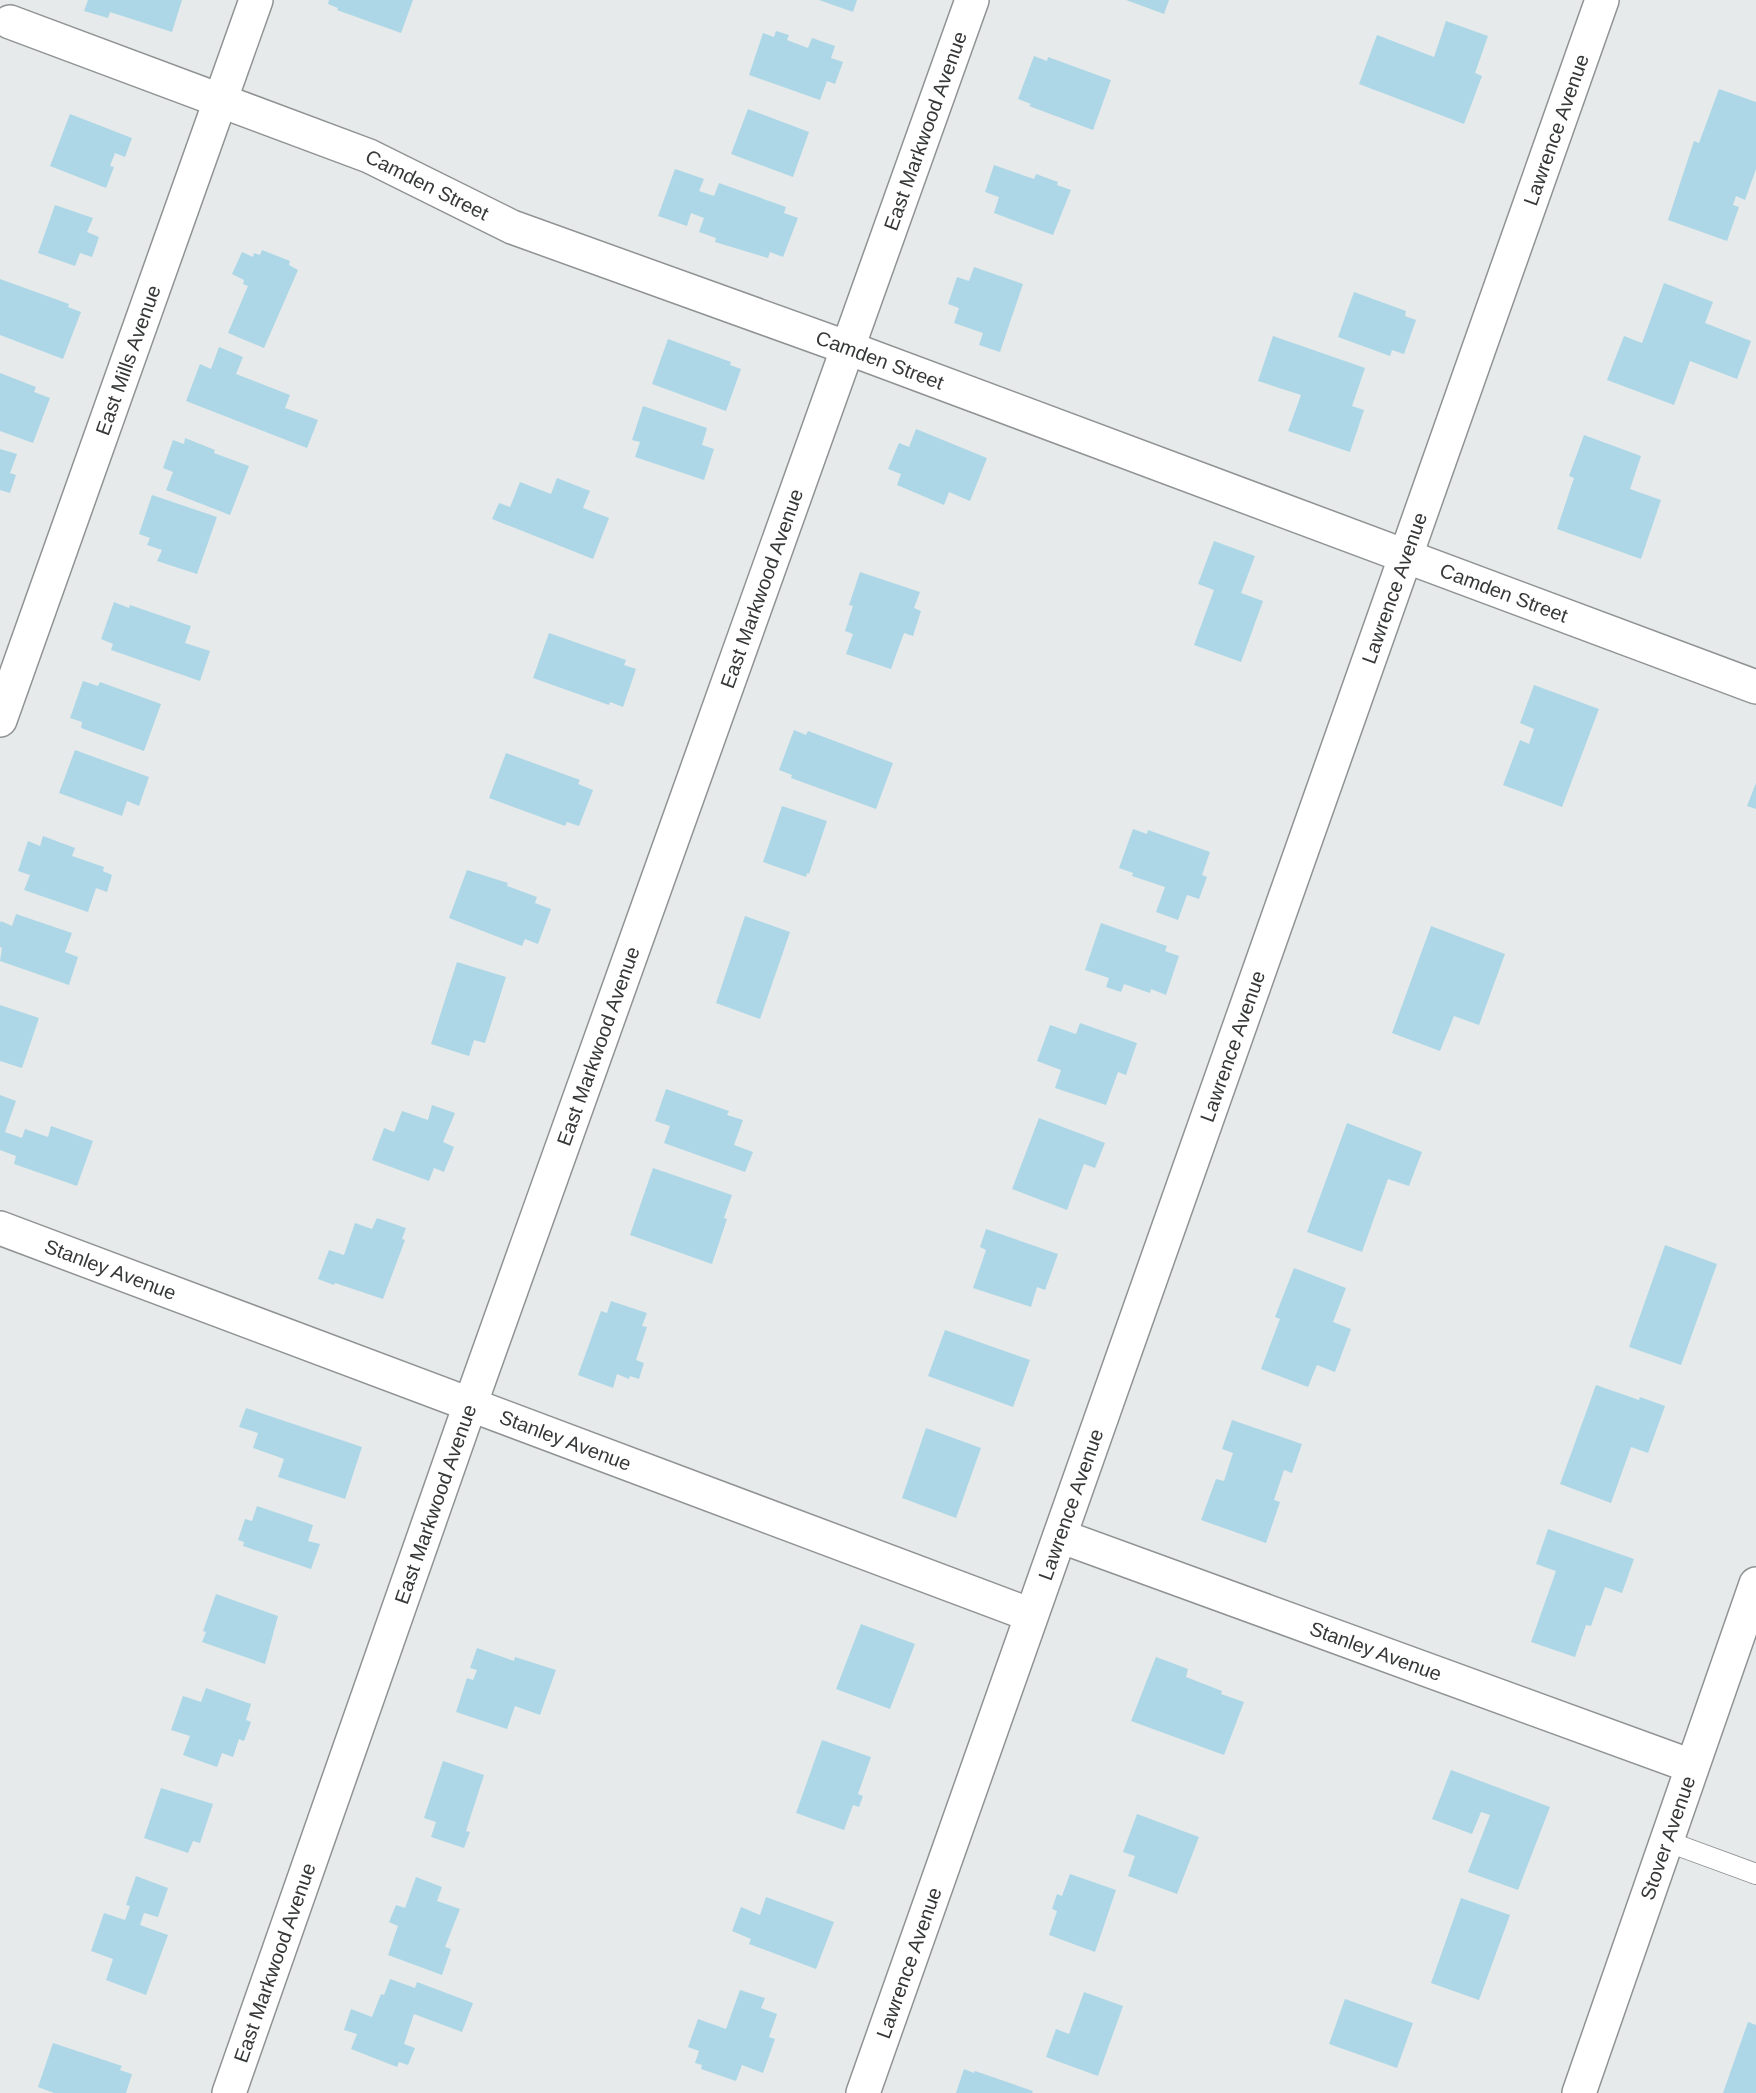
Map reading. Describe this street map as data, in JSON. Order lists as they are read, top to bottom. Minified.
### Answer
{"streets":{"street":["East Markwood Avenue","Lawrence Avenue","Camden Street","East Mills Avenue","Stanley Avenue","Stover Avenue"]},"crossings":[["East Markwood Avenue","Camden Street"],["East Markwood Avenue","Stanley Avenue"],["Lawrence Avenue","Camden Street"],["Lawrence Avenue","Stanley Avenue"],["Camden Street","East Mills Avenue"],["Stanley Avenue","Stover Avenue"]]}
